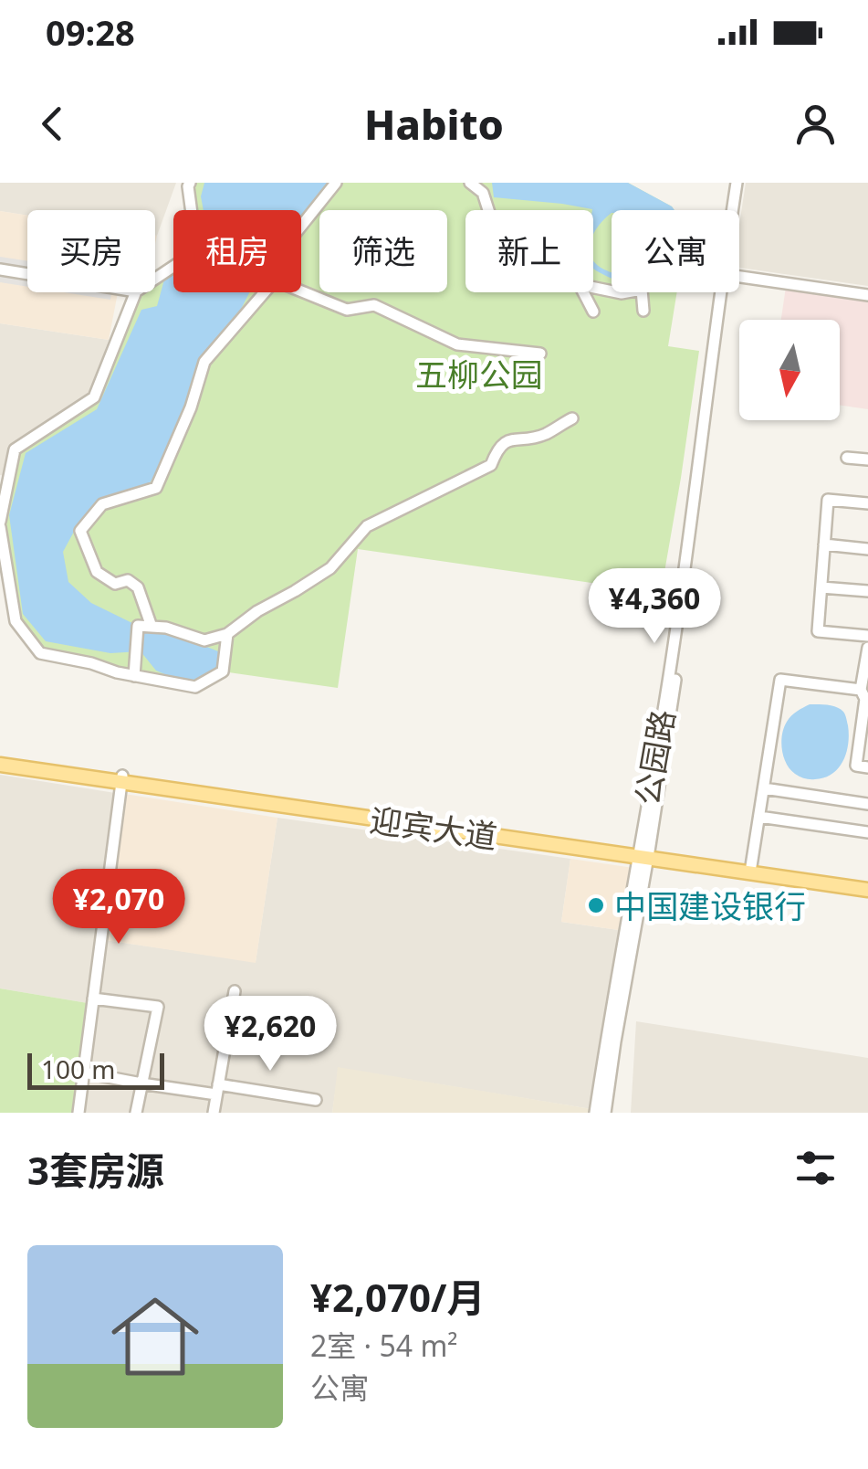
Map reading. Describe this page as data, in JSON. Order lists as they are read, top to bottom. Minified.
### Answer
{"streets":{"main road":["迎宾大道"]},"parks":["五柳公园"],"places":["中国建设银行"],"scale_bar":"100 m","north":"bottom","page":{"status":"09:28","header":"Habito","chip":["买房","租房","筛选","新上","公寓"],"price":["¥4,360","¥2,070","¥2,620"],"scale":"100 m","heading":"3套房源","list":[{"name":"¥2,070/月","note":"2室 · 54 m² · 公寓"}]}}
